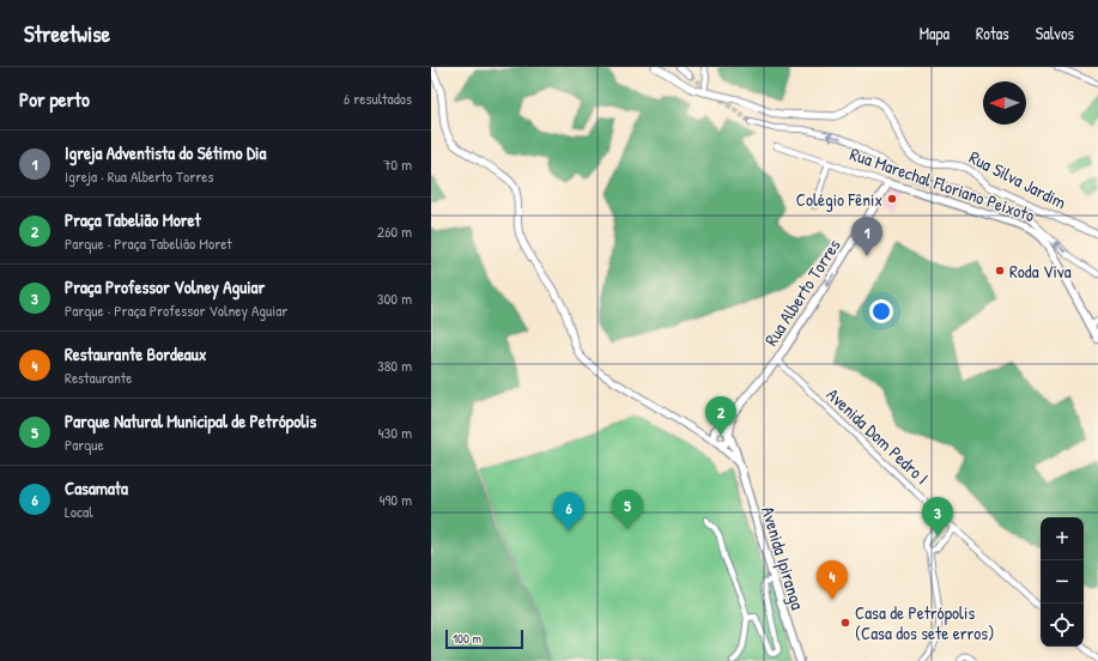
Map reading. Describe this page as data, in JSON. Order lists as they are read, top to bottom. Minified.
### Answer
{"streets":{"main road":["Rua Marechal Floriano Peixoto","Rua Alberto Torres","Avenida Ipiranga"],"street":["Rua Silva Jardim","Avenida Dom Pedro I"]},"crossings":[["Rua Marechal Floriano Peixoto","Rua Alberto Torres"],["Rua Alberto Torres","Avenida Dom Pedro I"],["Rua Alberto Torres","Avenida Ipiranga"]],"one_way":["Rua Alberto Torres"],"places":["Colégio Fênix","Roda Viva","Casa de Petrópolis (Casa dos sete erros)"],"scale_bar":"100 m","north":"left","page":{"header":"Streetwise","nav":["Mapa","Rotas","Salvos"],"heading":["Por perto","6 resultados"],"list":[{"mark":"1","name":"Igreja Adventista do Sétimo Dia","note":"Igreja · Rua Alberto Torres","value":"70 m"},{"mark":"2","name":"Praça Tabelião Moret","note":"Parque · Praça Tabelião Moret","value":"260 m"},{"mark":"3","name":"Praça Professor Volney Aguiar","note":"Parque · Praça Professor Volney Aguiar","value":"300 m"},{"mark":"4","name":"Restaurante Bordeaux","note":"Restaurante","value":"380 m"},{"mark":"5","name":"Parque Natural Municipal de Petrópolis","note":"Parque","value":"430 m"},{"mark":"6","name":"Casamata","note":"Local","value":"490 m"}],"pins":["1","2","5","6","3","4"],"map_buttons":["+","−"],"scale":"100 m"}}
